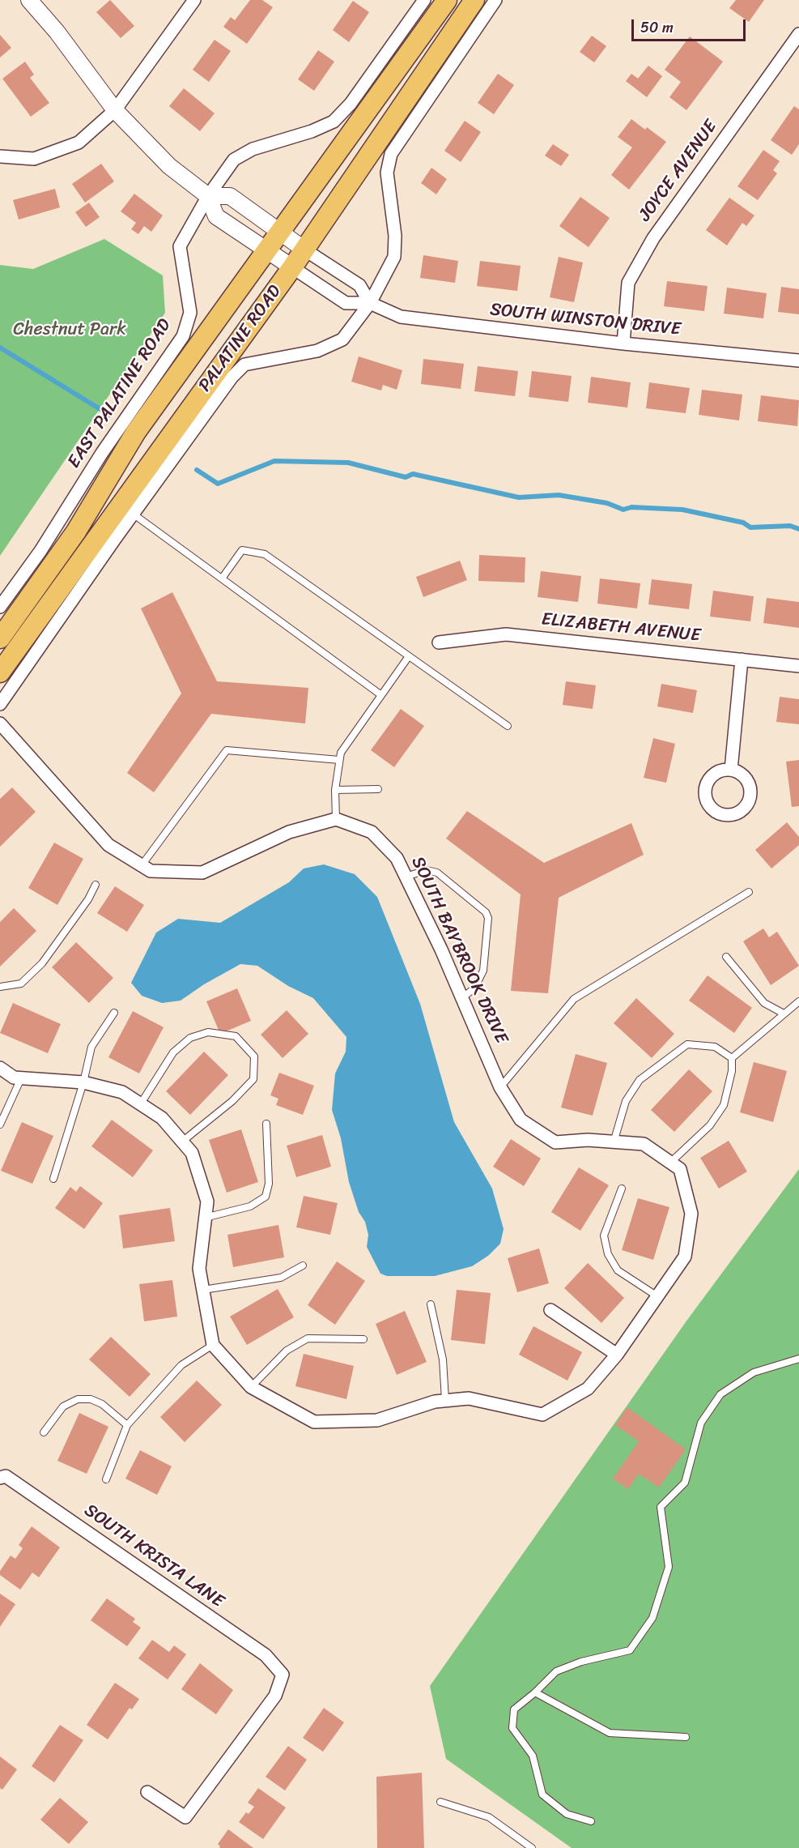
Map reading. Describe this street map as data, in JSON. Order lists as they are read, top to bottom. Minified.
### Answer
{"streets":{"main road":["PALATINE ROAD"],"street":["JOYCE AVENUE","SOUTH WINSTON DRIVE","EAST PALATINE ROAD","ELIZABETH AVENUE","SOUTH BAYBROOK DRIVE","SOUTH KRISTA LANE"]},"crossings":[["JOYCE AVENUE","SOUTH WINSTON DRIVE"],["SOUTH WINSTON DRIVE","PALATINE ROAD"]],"parks":["Chestnut Park"],"scale_bar":"50 m"}
